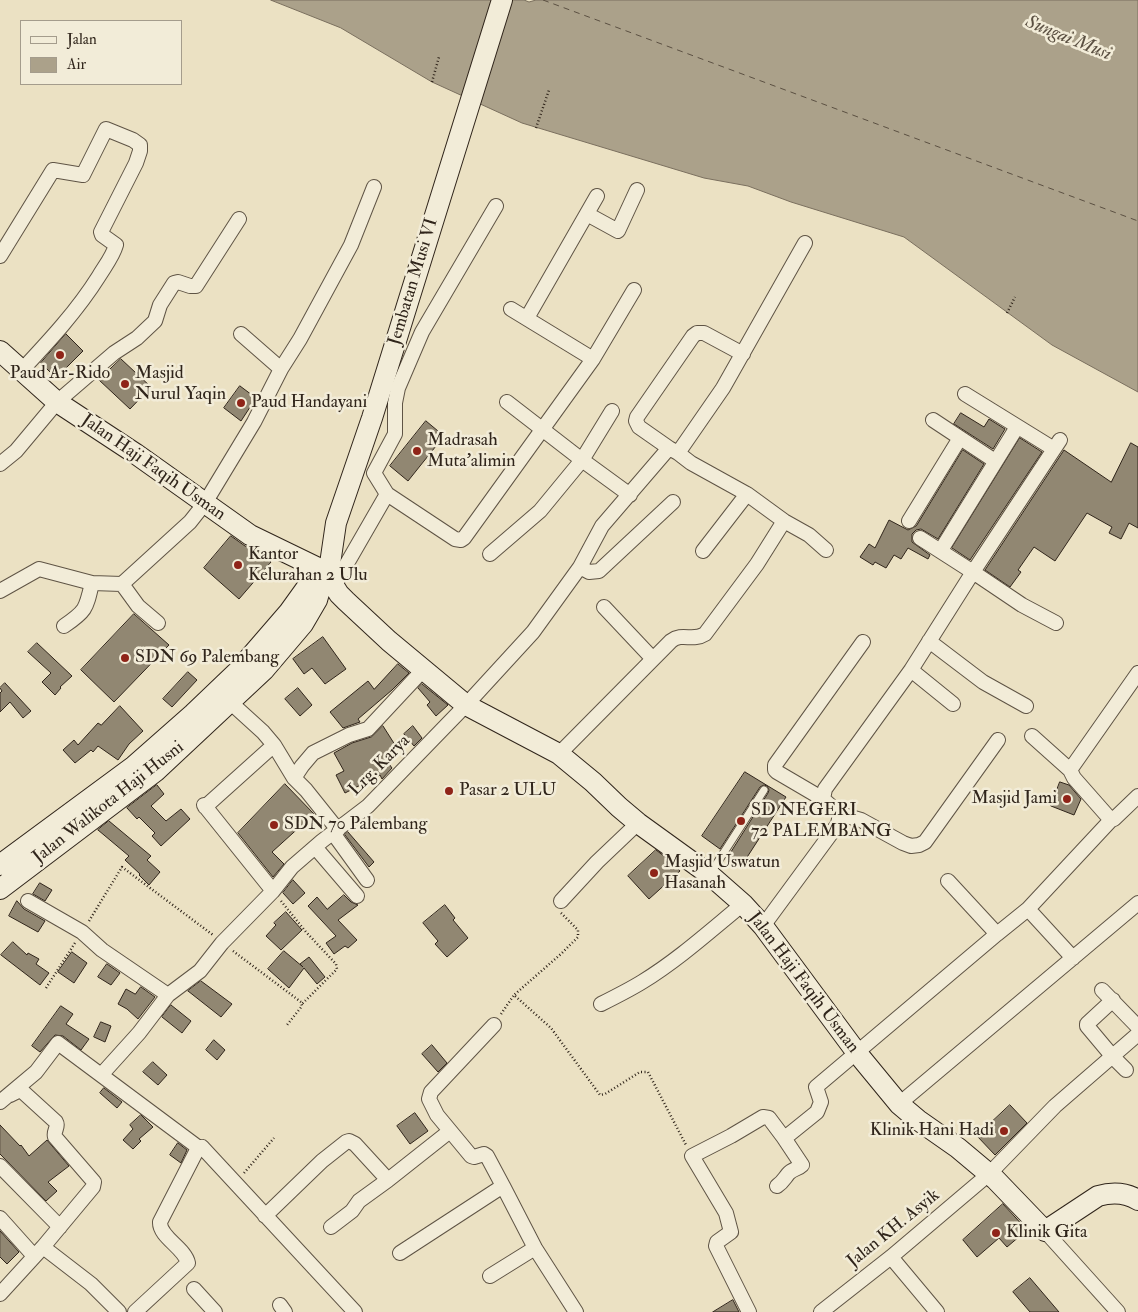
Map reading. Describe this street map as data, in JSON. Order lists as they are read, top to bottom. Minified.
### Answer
{"streets":{"street":["Jembatan Musi VI","Jalan Haji Faqih Usman","Lrg. Karya","Jalan Walikota Haji Husni","Jalan KH. Asyik"]},"crossings":[["Jembatan Musi VI","Jalan Haji Faqih Usman"],["Jembatan Musi VI","Jalan Walikota Haji Husni"],["Jalan Haji Faqih Usman","Lrg. Karya"],["Jalan Haji Faqih Usman","Jalan Walikota Haji Husni"],["Jalan Haji Faqih Usman","Jalan KH. Asyik"]],"water":["Sungai Musi"],"places":["Paud Ar-Rido","Masjid Nurul Yaqin","Paud Handayani","Madrasah Muta'alimin","Kantor Kelurahan 2 Ulu","SDN 69 Palembang","Pasar 2 ULU","Masjid Jami","SD NEGERI 72 PALEMBANG","SDN 70 Palembang","Masjid Uswatun Hasanah","Klinik Hani Hadi","Klinik Gita"],"legend":["Jalan","Air"]}
